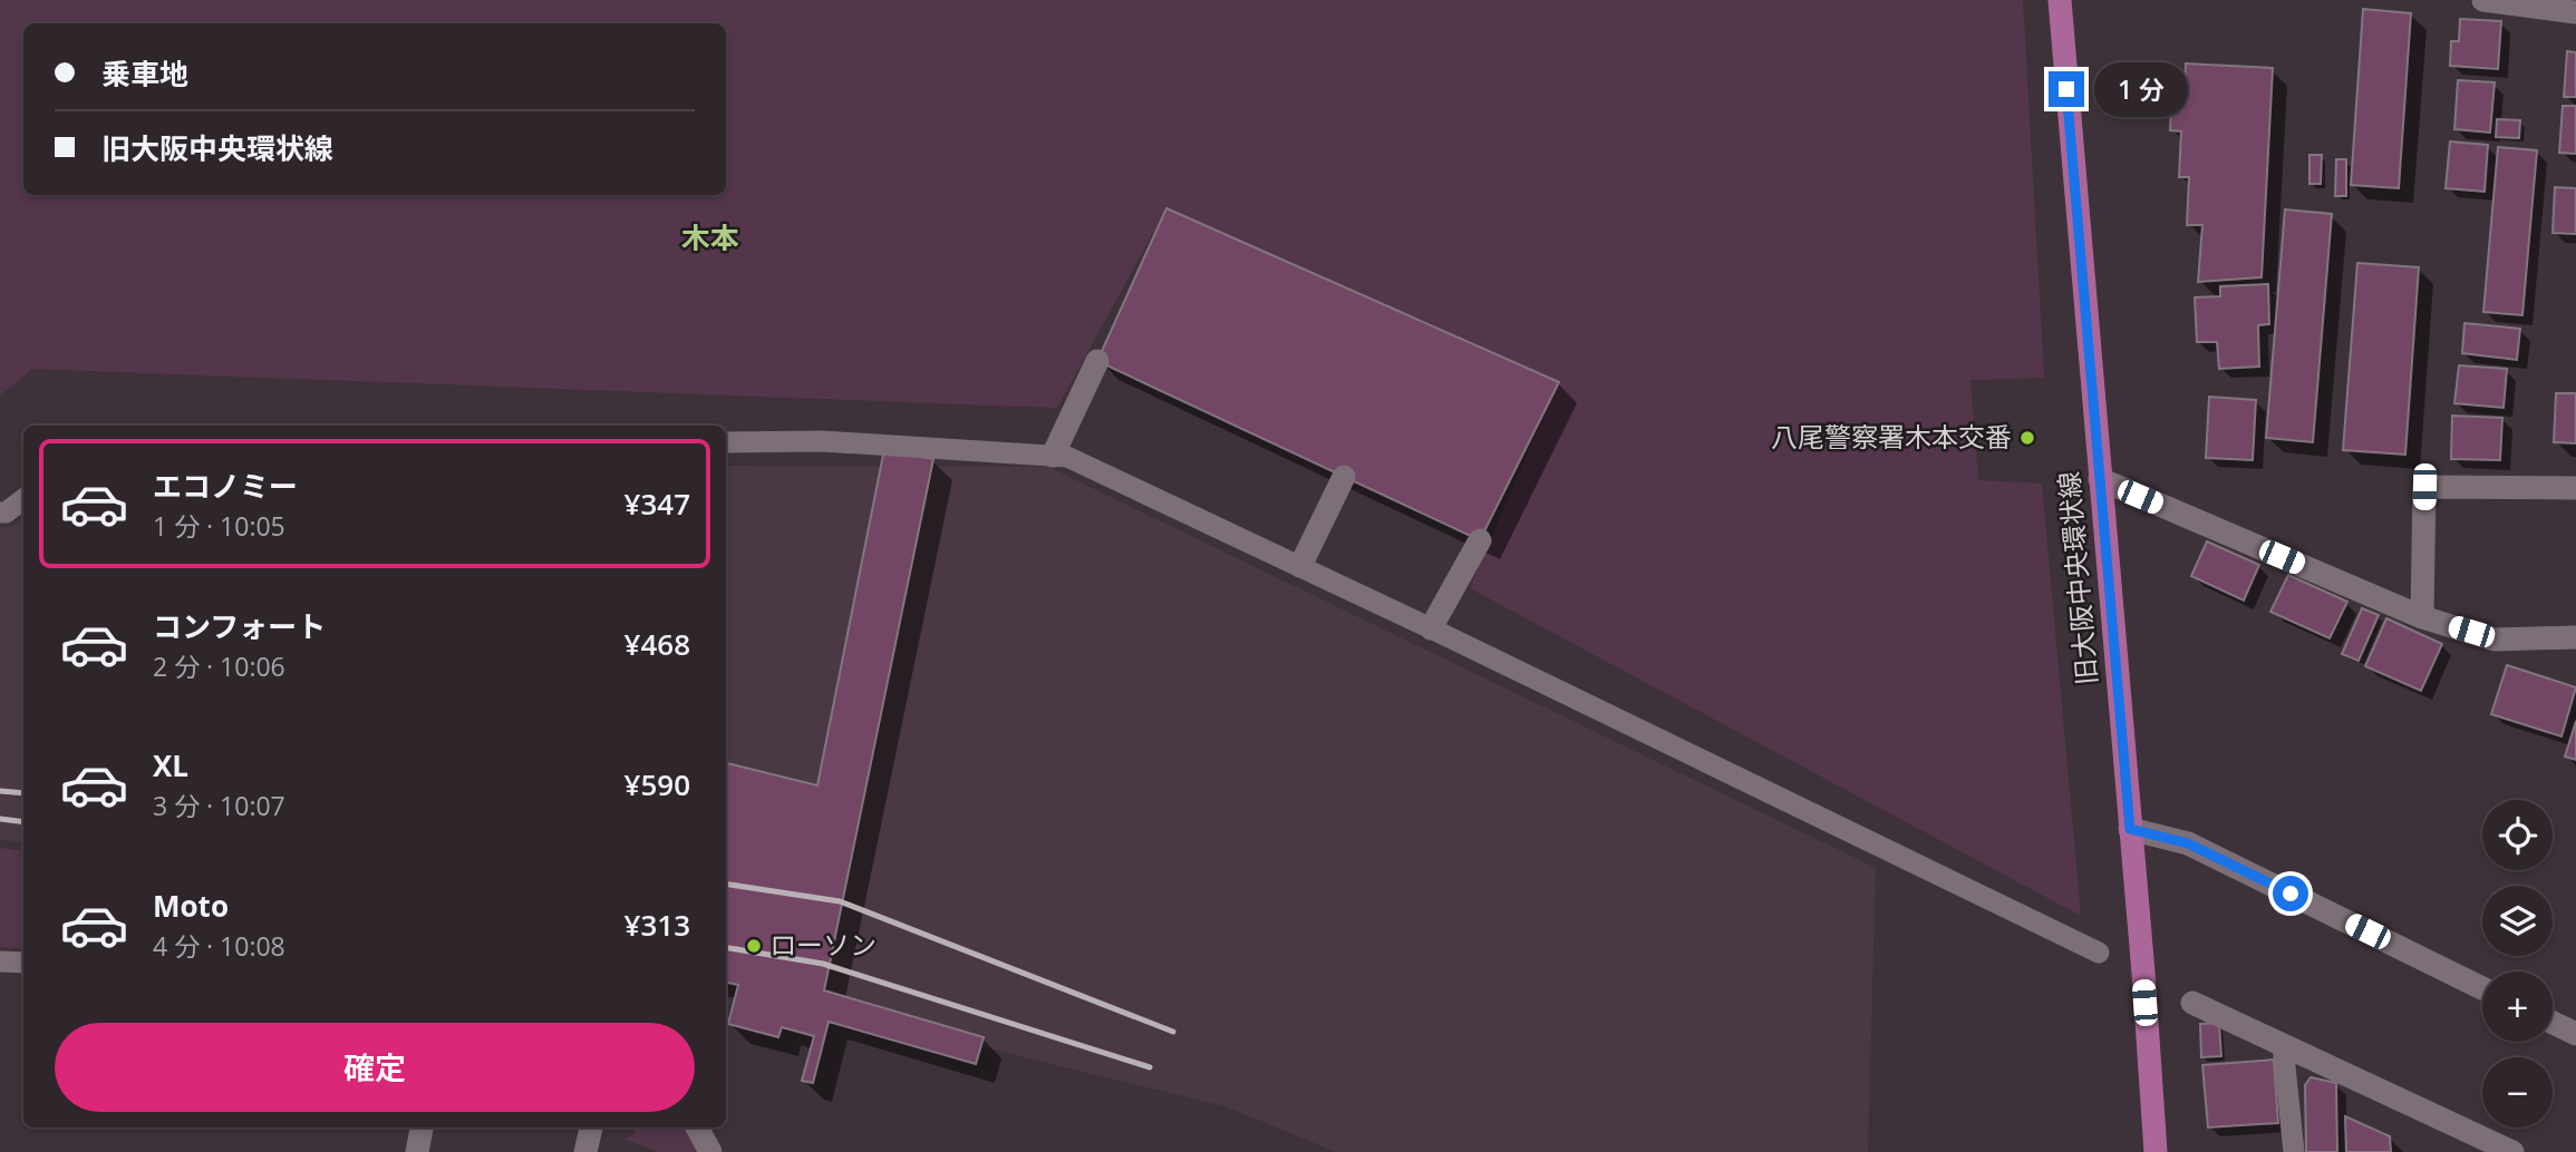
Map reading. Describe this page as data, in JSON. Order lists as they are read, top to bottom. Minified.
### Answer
{"streets":{"main road":["旧大阪中央環状線"]},"districts":["木本"],"places":["八尾警察署木本交番","ローソン"],"page":{"banner":["乗車地","旧大阪中央環状線"],"bubble":"1 分","list":[{"name":"エコノミー","note":"1 分 · 10:05","value":"¥347"},{"name":"コンフォート","note":"2 分 · 10:06","value":"¥468"},{"name":"XL","note":"3 分 · 10:07","value":"¥590"},{"name":"Moto","note":"4 分 · 10:08","value":"¥313"}],"map_buttons":["+","−"],"buttons":"確定"}}
